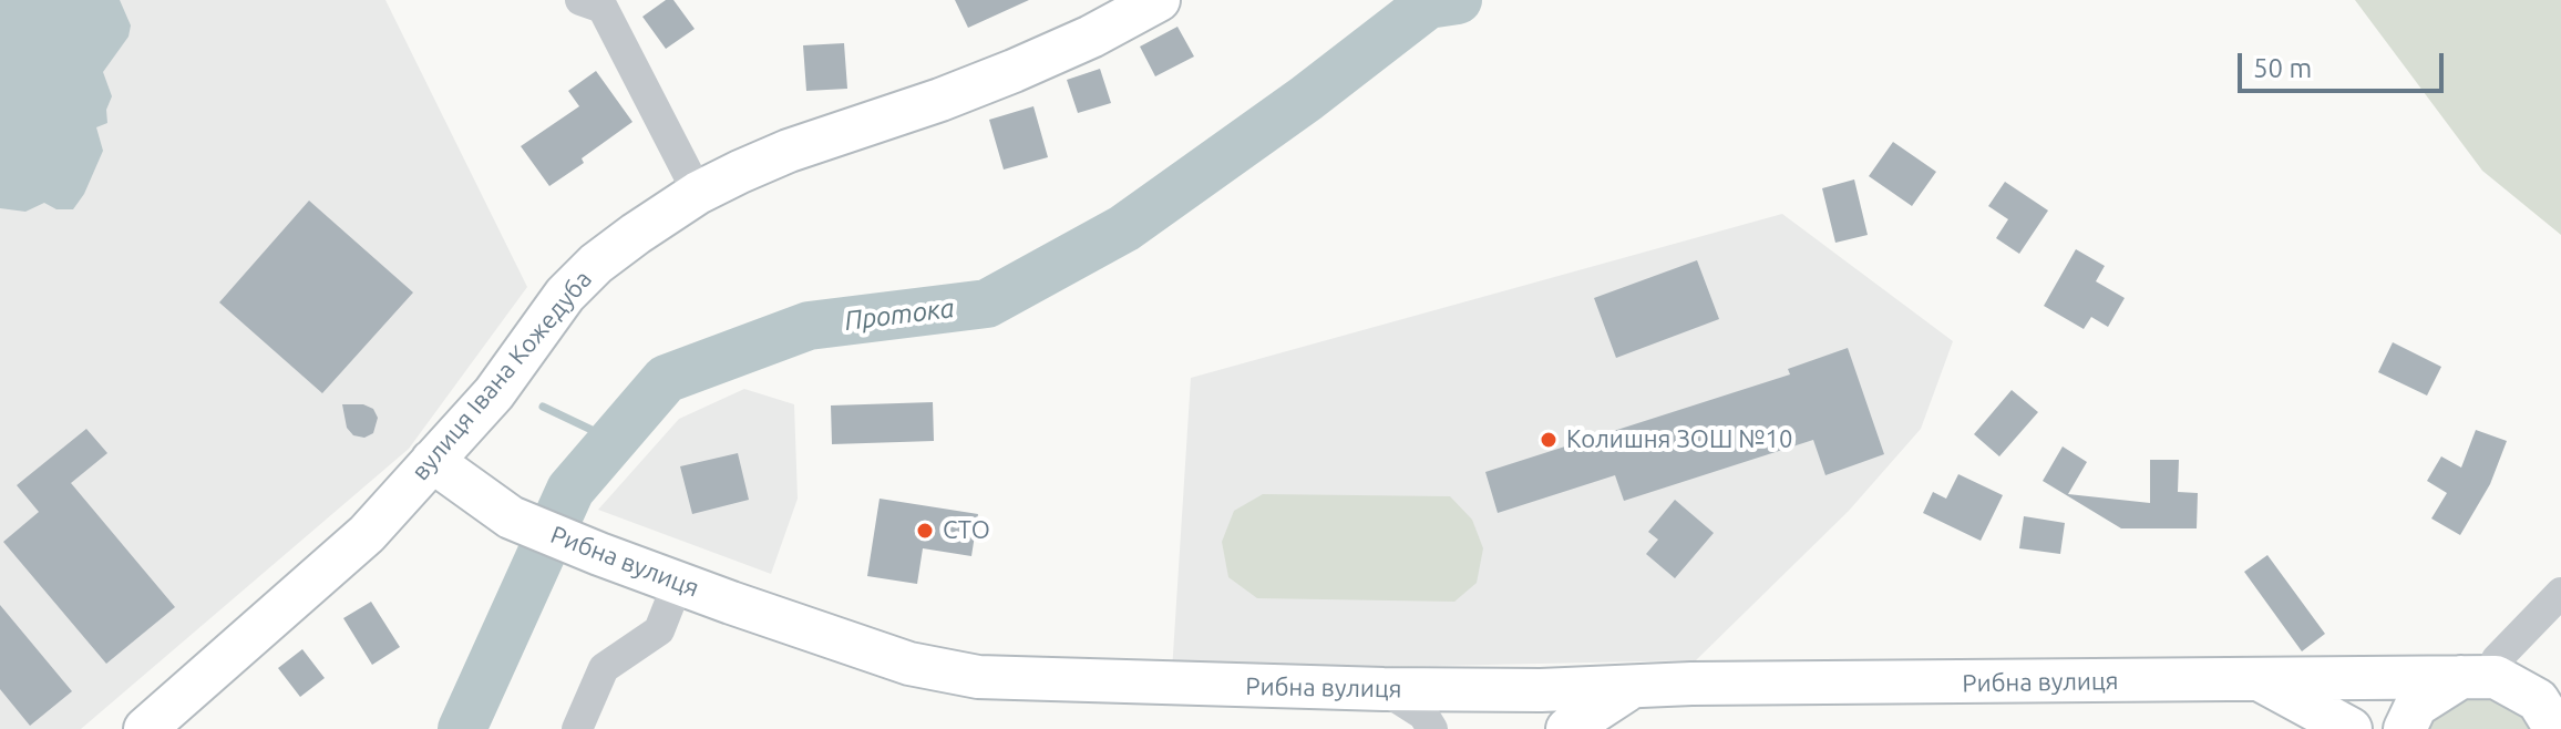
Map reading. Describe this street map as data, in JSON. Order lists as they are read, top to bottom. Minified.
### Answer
{"streets":{"street":["вулиця Івана Кожедуба","Рибна вулиця"]},"crossings":[["вулиця Івана Кожедуба","Рибна вулиця"]],"water":["Протока"],"places":["Колишня ЗОШ №10","СТО"],"scale_bar":"50 m"}
